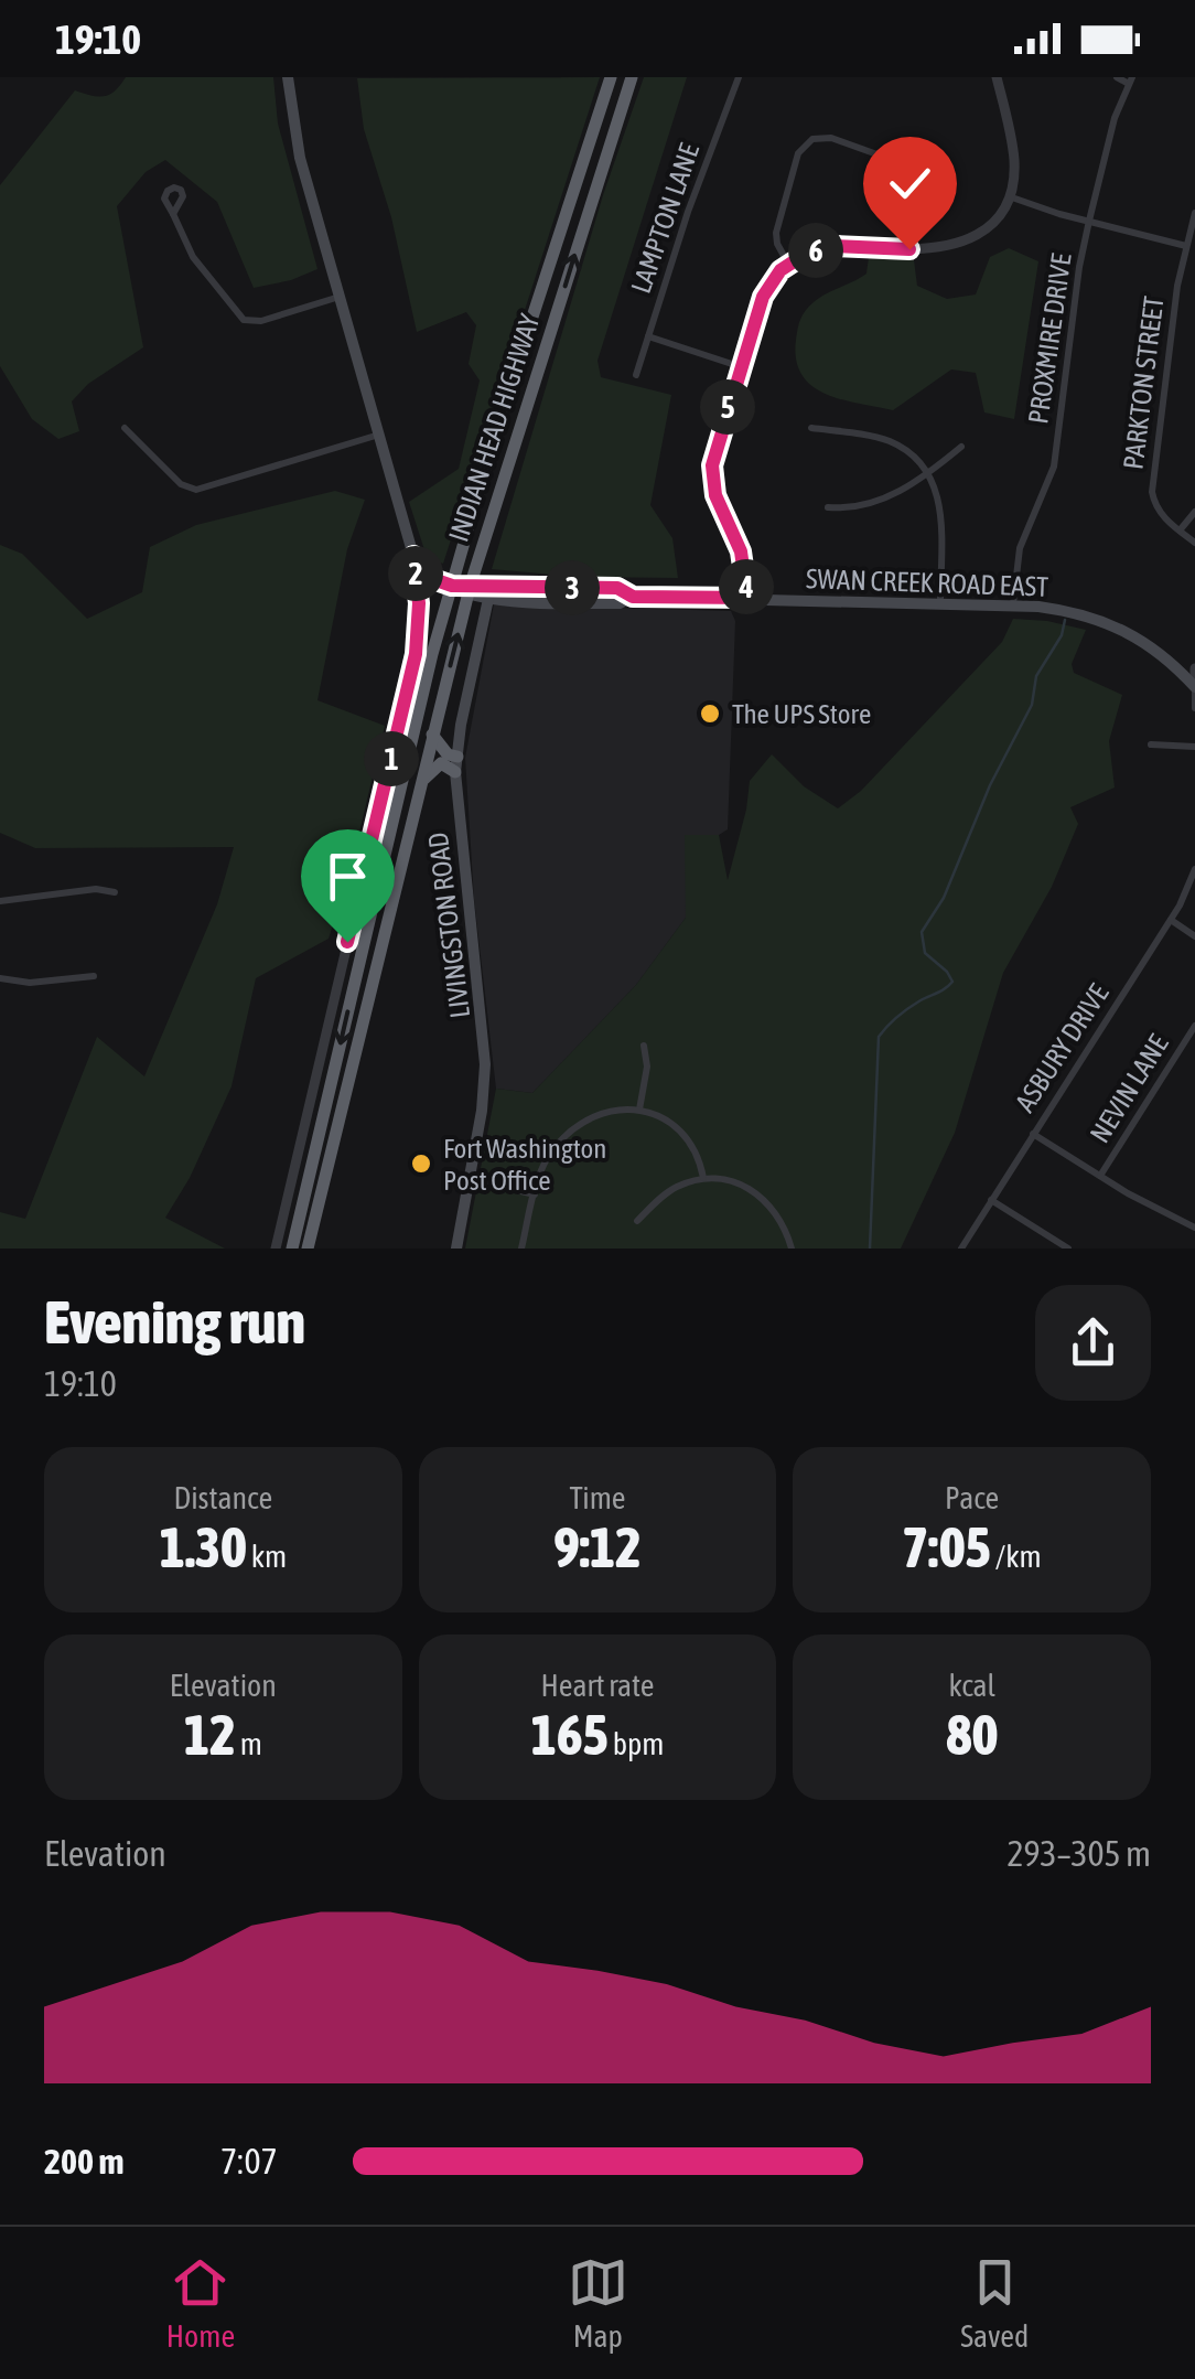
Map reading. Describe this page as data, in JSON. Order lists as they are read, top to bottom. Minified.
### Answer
{"streets":{"highway":["INDIAN HEAD HIGHWAY"],"main road":["SWAN CREEK ROAD EAST","LIVINGSTON ROAD"],"street":["LAMPTON LANE","PROXMIRE DRIVE","PARKTON STREET","ASBURY DRIVE","NEVIN LANE"]},"crossings":[["PROXMIRE DRIVE","SWAN CREEK ROAD EAST"],["INDIAN HEAD HIGHWAY","SWAN CREEK ROAD EAST"],["SWAN CREEK ROAD EAST","LIVINGSTON ROAD"]],"places":["The UPS Store","Fort Washington Post Office"],"page":{"status":"19:10","pins":["6","5","2","4","3","1"],"heading":["Evening run","19:10"],"stats":[["Distance","1.30 km"],["Time","9:12"],["Pace","7:05 /km"],["Elevation","12 m"],["Heart rate","165 bpm"],["kcal","80"]],"chart":["Elevation","293–305 m"],"list":[{"name":"200 m","note":"7:07"}],"tabs":["Home","Map","Saved"]}}
